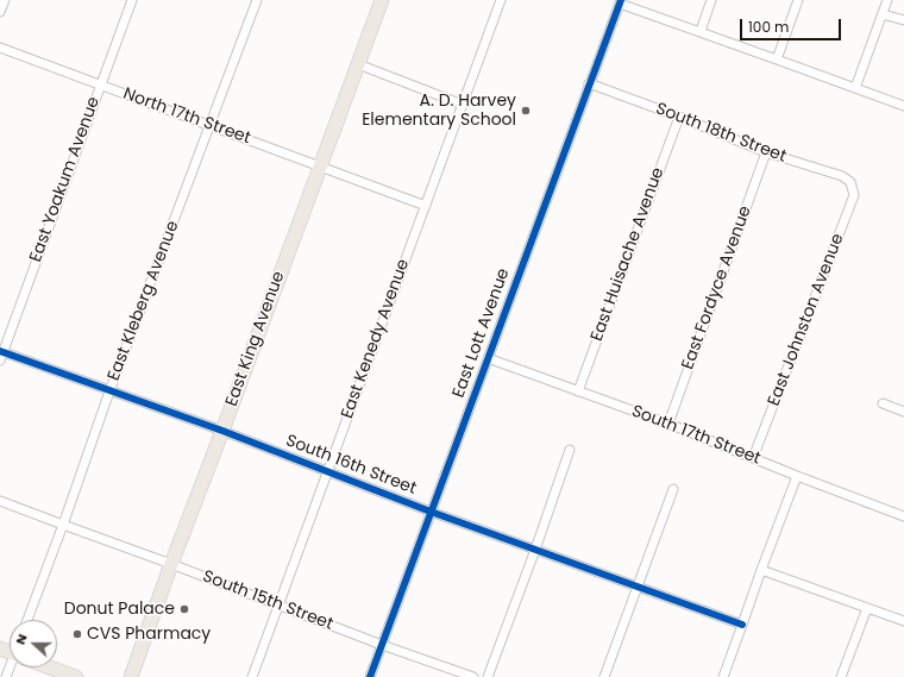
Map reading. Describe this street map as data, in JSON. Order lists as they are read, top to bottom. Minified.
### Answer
{"streets":{"main road":["East King Avenue"],"street":["North 17th Street","South 18th Street","East Yoakum Avenue","East Huisache Avenue","East Fordyce Avenue","East Kleberg Avenue","East Johnston Avenue","East Lott Avenue","East Kenedy Avenue","South 17th Street","South 16th Street","South 15th Street"]},"crossings":[["North 17th Street","East Yoakum Avenue"],["North 17th Street","East Kleberg Avenue"],["North 17th Street","East King Avenue"],["South 18th Street","East Huisache Avenue"],["South 18th Street","East Fordyce Avenue"],["South 18th Street","East Johnston Avenue"],["South 18th Street","East Lott Avenue"],["East Yoakum Avenue","South 16th Street"],["East Huisache Avenue","South 17th Street"],["East Fordyce Avenue","South 17th Street"],["East Kleberg Avenue","South 16th Street"],["East Kleberg Avenue","South 15th Street"],["East Johnston Avenue","South 17th Street"],["East Lott Avenue","South 17th Street"],["East Lott Avenue","South 16th Street"],["East Lott Avenue","South 15th Street"],["East King Avenue","South 16th Street"],["East King Avenue","South 15th Street"],["East Kenedy Avenue","South 16th Street"],["East Kenedy Avenue","South 15th Street"]],"places":["A. D. Harvey Elementary School","Donut Palace","CVS Pharmacy"],"scale_bar":"100 m","north":"left"}
